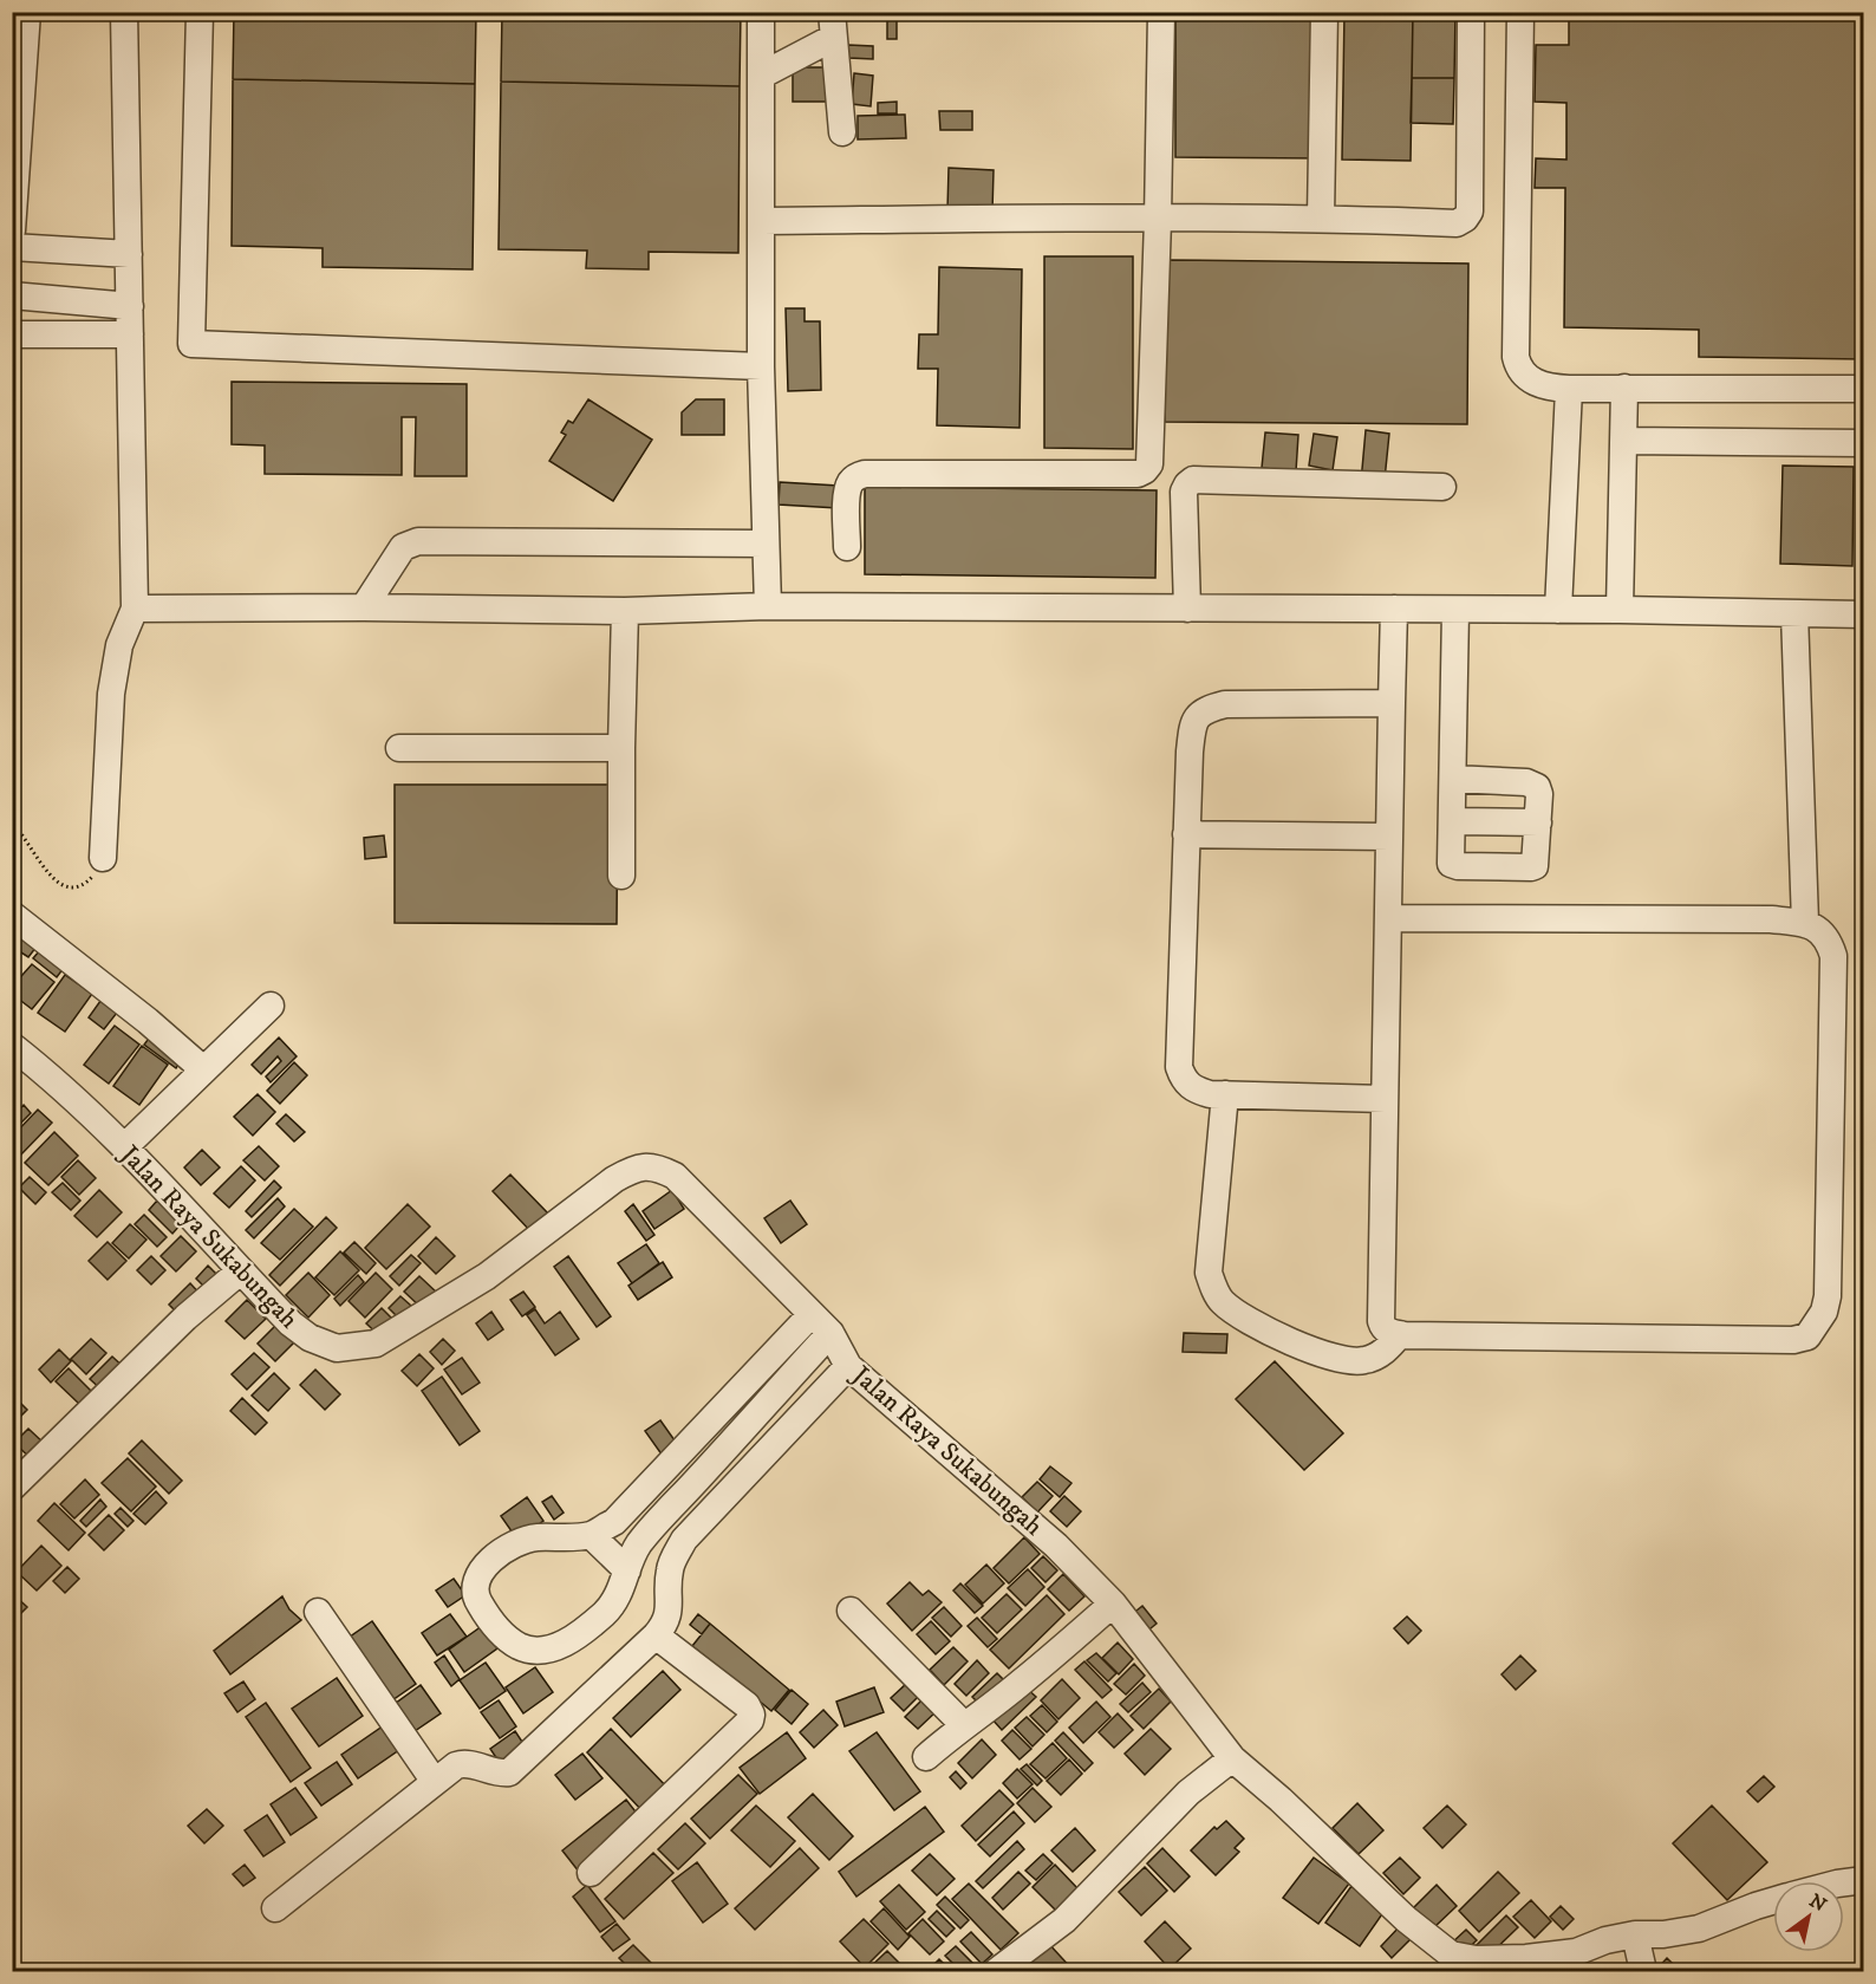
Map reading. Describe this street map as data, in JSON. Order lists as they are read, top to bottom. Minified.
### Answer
{"streets":{"street":["Jalan Raya Sukabungah"]},"north":"top right"}
